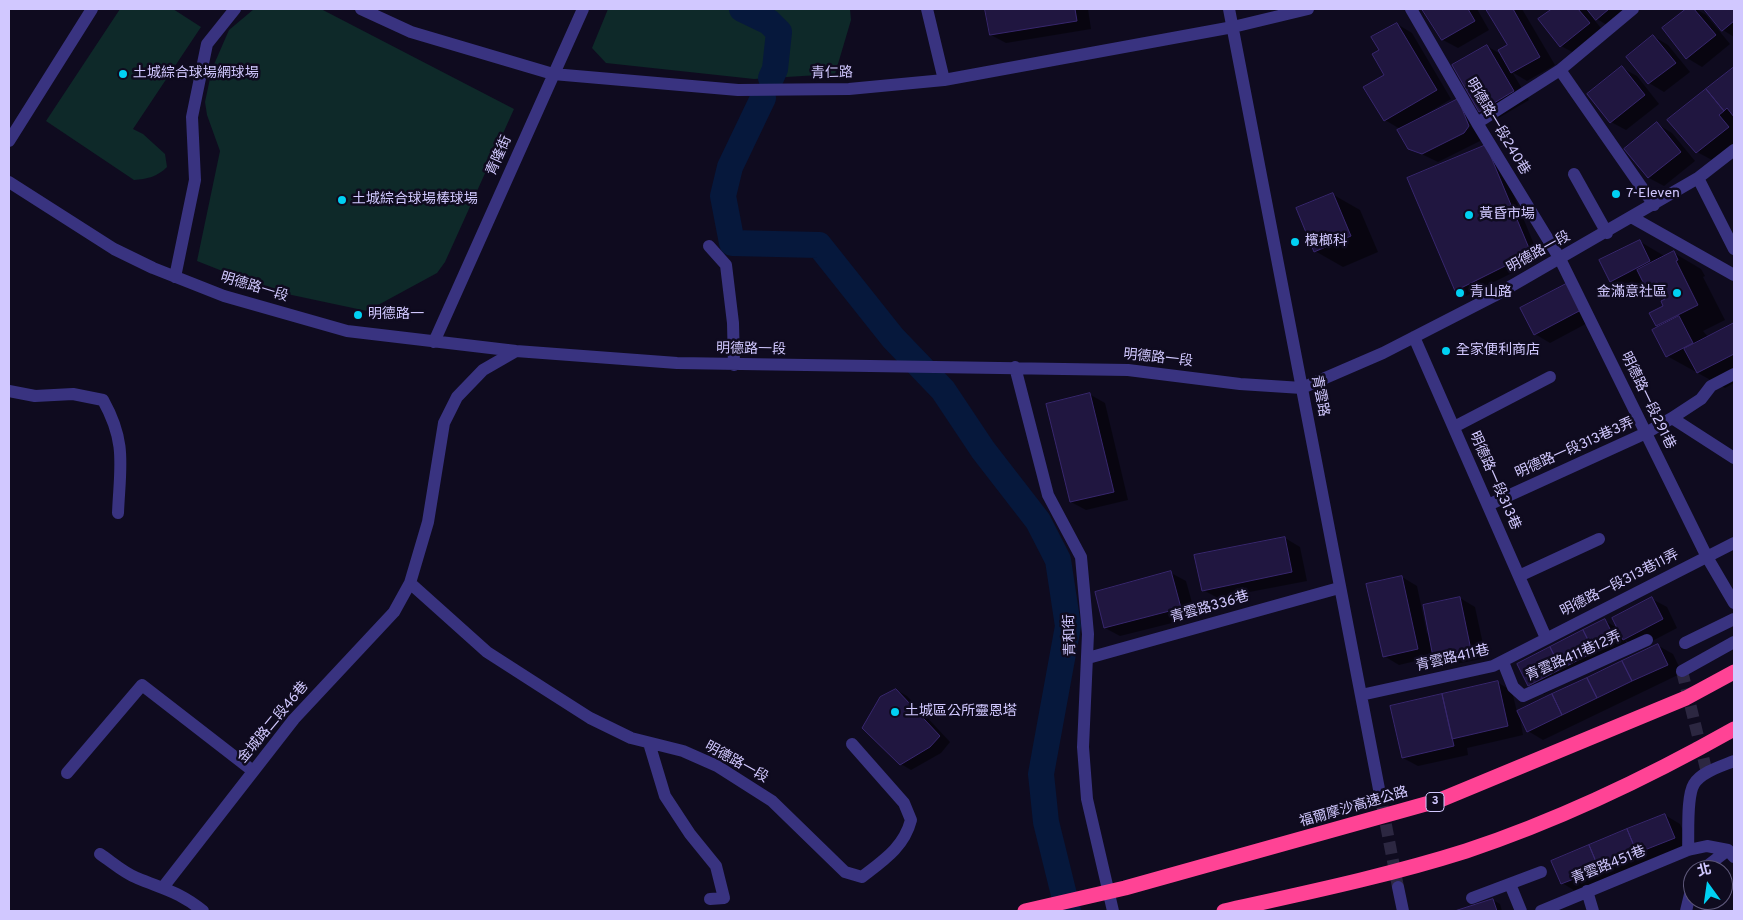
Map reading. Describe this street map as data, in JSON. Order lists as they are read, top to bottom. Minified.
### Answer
{"streets":{"highway":["3","福爾摩沙高速公路"],"street":["青仁路","明德路一段240巷","青隆街","明德路一段","青雲路","明德路一段291巷","明德路一段313巷3弄","明德路一段313巷","明德路一段313巷11弄","青雲路336巷","青和街","青雲路411巷12弄","青雲路411巷","金城路二段46巷","青雲路451巷"]},"crossings":[["青仁路","青隆街"],["青仁路","青雲路"],["明德路一段240巷","明德路一段"],["明德路一段240巷","明德路一段291巷"],["青隆街","明德路一段"],["明德路一段","青雲路"],["明德路一段","明德路一段291巷"],["明德路一段","明德路一段313巷"],["明德路一段","青和街"],["明德路一段","金城路二段46巷"],["青雲路","青雲路336巷"],["青雲路","青雲路411巷"],["明德路一段291巷","明德路一段313巷3弄"],["明德路一段291巷","明德路一段313巷11弄"],["明德路一段313巷3弄","明德路一段313巷"],["明德路一段313巷","明德路一段313巷11弄"],["明德路一段313巷","青雲路411巷"],["明德路一段313巷11弄","青雲路411巷"],["青雲路336巷","青和街"],["青雲路411巷12弄","青雲路411巷"]],"places":["土城綜合球場網球場","7-Eleven","土城綜合球場棒球場","黃昏市場","檳榔科","青山路","金滿意社區","明德路一","全家便利商店","土城區公所靈恩塔"],"north":"top"}
